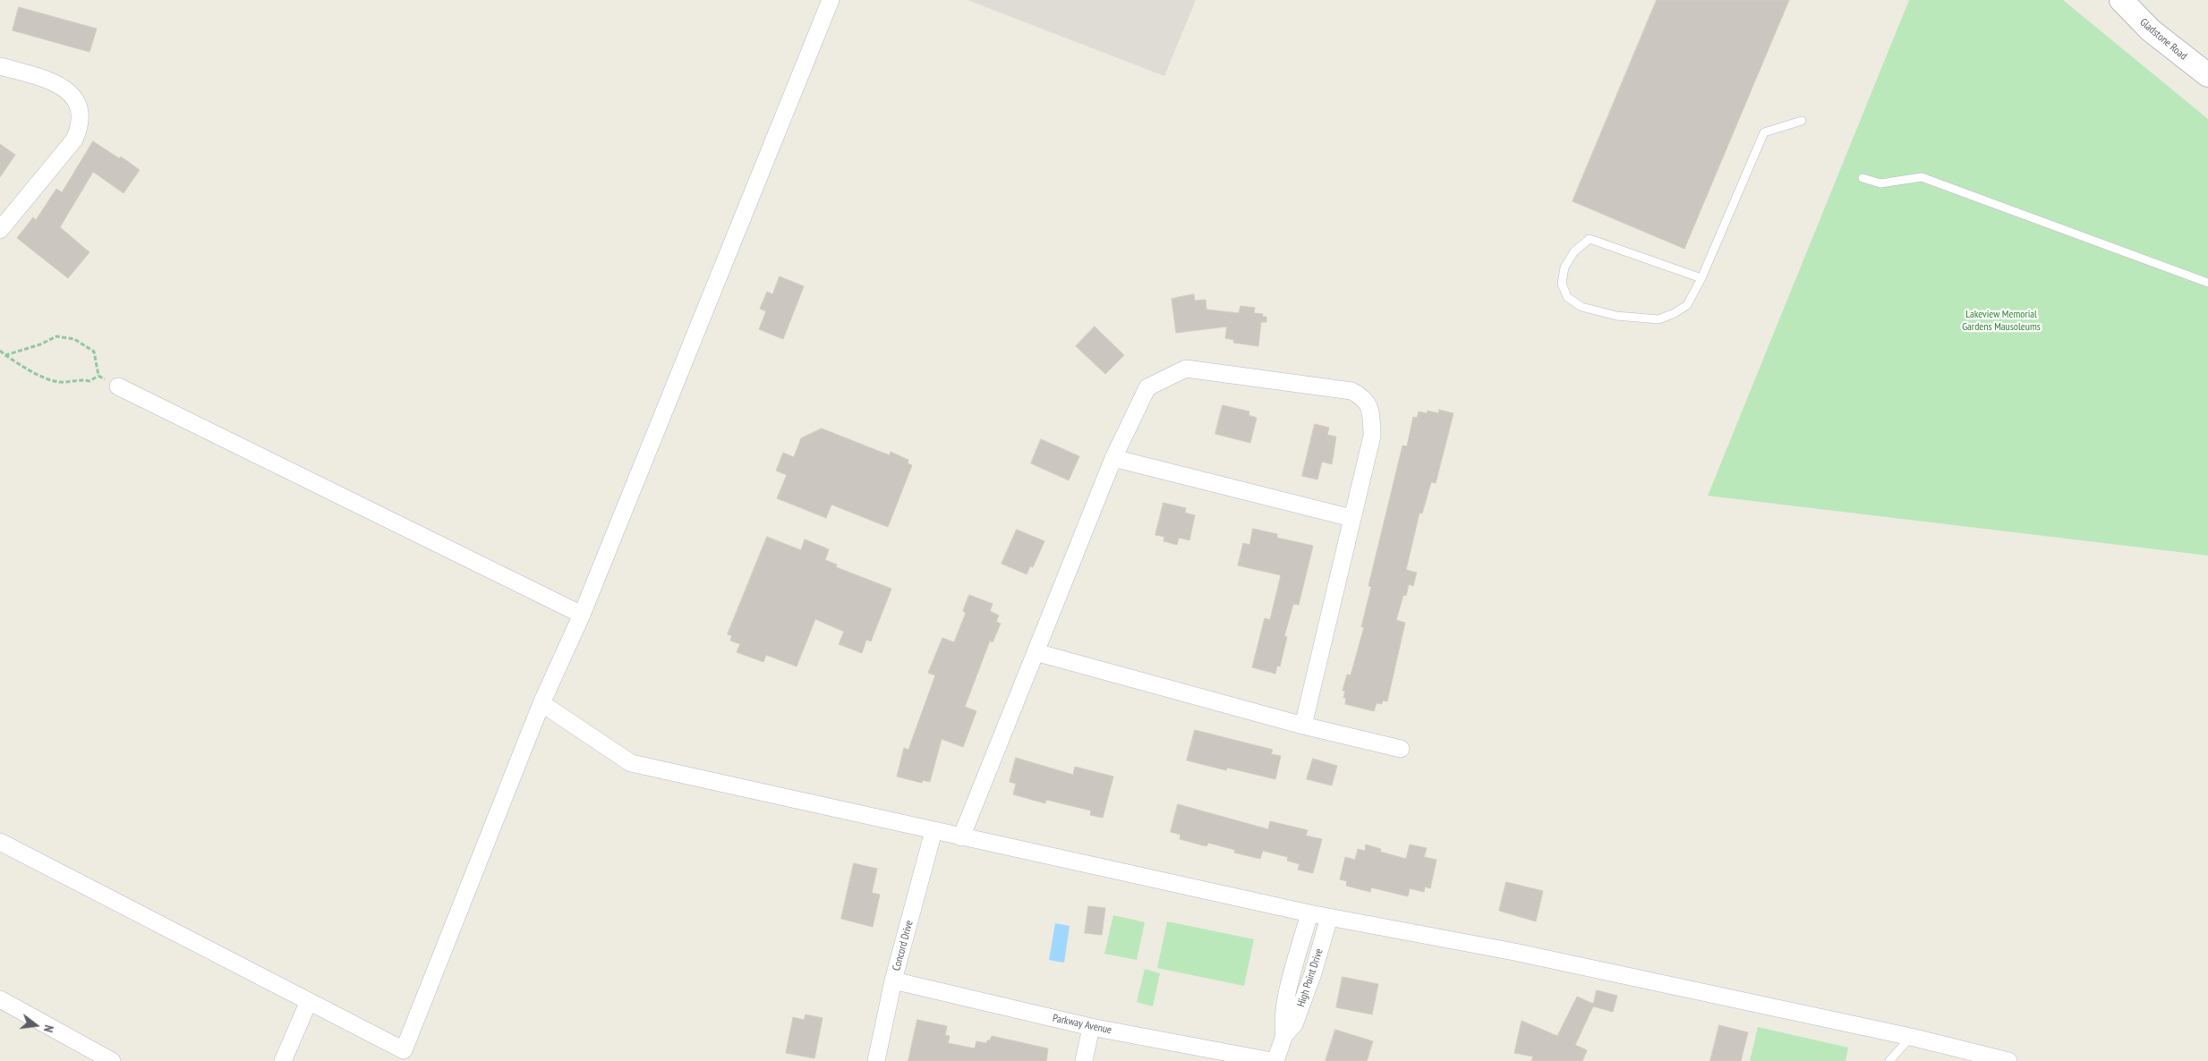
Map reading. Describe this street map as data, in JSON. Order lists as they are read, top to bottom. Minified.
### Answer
{"streets":{"main road":["Gladstone Road"],"street":["Concord Drive","High Point Drive","Parkway Avenue"]},"crossings":[["Concord Drive","Parkway Avenue"]],"parks":["Lakeview Memorial Gardens Mausoleums"],"north":"right"}
